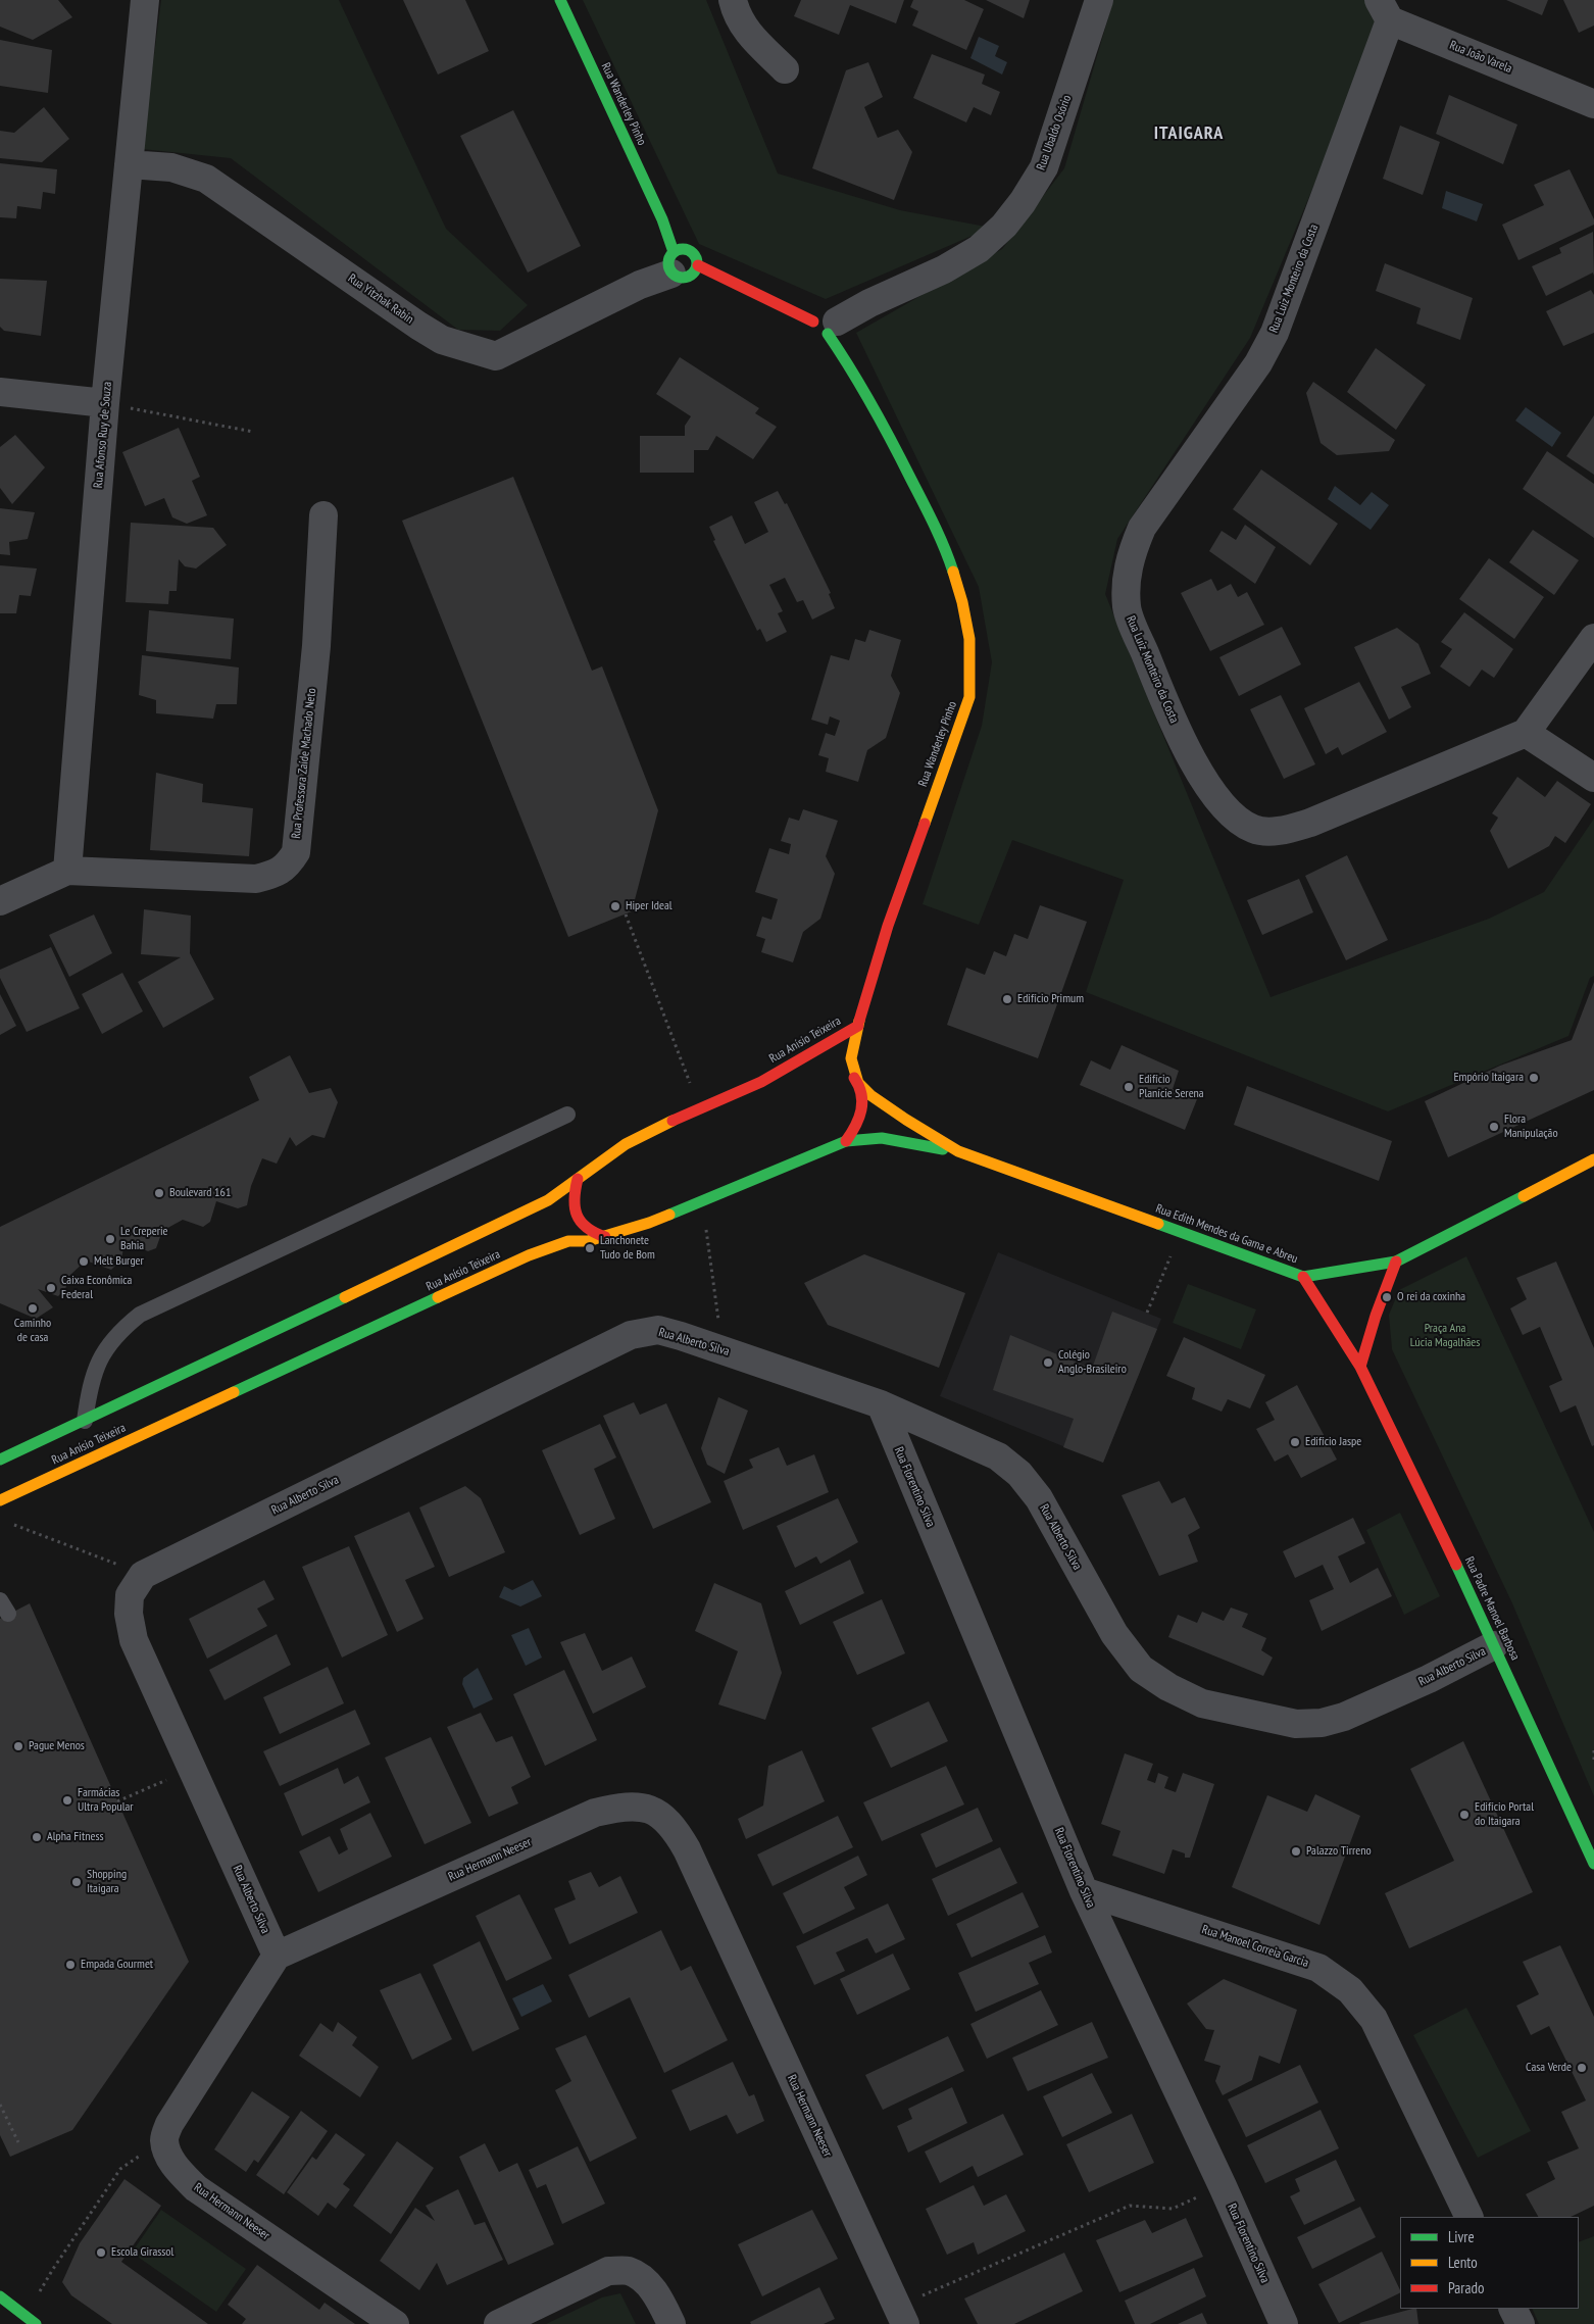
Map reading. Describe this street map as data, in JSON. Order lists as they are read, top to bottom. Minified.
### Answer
{"streets":{"street":["Rua João Varela","Rua Wanderley Pinho","Rua Ubaldo Osório","Rua Luiz Monteiro da Costa","Rua Yitzhak Rabin","Rua Afonso Ruy de Souza","Rua Professora Zaíde Machado Neto","Rua Anísio Teixeira","Rua Edith Mendes da Gama e Abreu","Rua Alberto Silva","Rua Florentino Silva","Rua Padre Manoel Barbosa","Rua Hermann Neeser","Rua Manoel Correia Garcia"]},"crossings":[["Rua João Varela","Rua Luiz Monteiro da Costa"],["Rua Wanderley Pinho","Rua Ubaldo Osório"],["Rua Wanderley Pinho","Rua Yitzhak Rabin"],["Rua Wanderley Pinho","Rua Anísio Teixeira"],["Rua Yitzhak Rabin","Rua Afonso Ruy de Souza"],["Rua Afonso Ruy de Souza","Rua Professora Zaíde Machado Neto"],["Rua Anísio Teixeira","Rua Edith Mendes da Gama e Abreu"],["Rua Edith Mendes da Gama e Abreu","Rua Padre Manoel Barbosa"],["Rua Alberto Silva","Rua Florentino Silva"],["Rua Alberto Silva","Rua Padre Manoel Barbosa"],["Rua Alberto Silva","Rua Hermann Neeser"],["Rua Florentino Silva","Rua Manoel Correia Garcia"]],"districts":["ITAIGARA"],"parks":["Praça Ana Lúcia Magalhães"],"places":["Hiper Ideal","Edifício Primum","Empório Itaigara","Edifício Planície Serena","Flora Manipulação","Boulevard 161","Le Creperie Bahia","Lanchonete Tudo de Bom","Melt Burger","Caixa Econômica Federal","O rei da coxinha","Caminho de casa","Colégio Anglo-Brasileiro","Edifício Jaspe","Pague Menos","Farmácias Ultra Popular","Edifício Portal do Itaigara","Alpha Fitness","Palazzo Tirreno","Shopping Itaigara","Empada Gourmet","Casa Verde","Escola Girassol"],"legend":["Livre","Lento","Parado"]}
